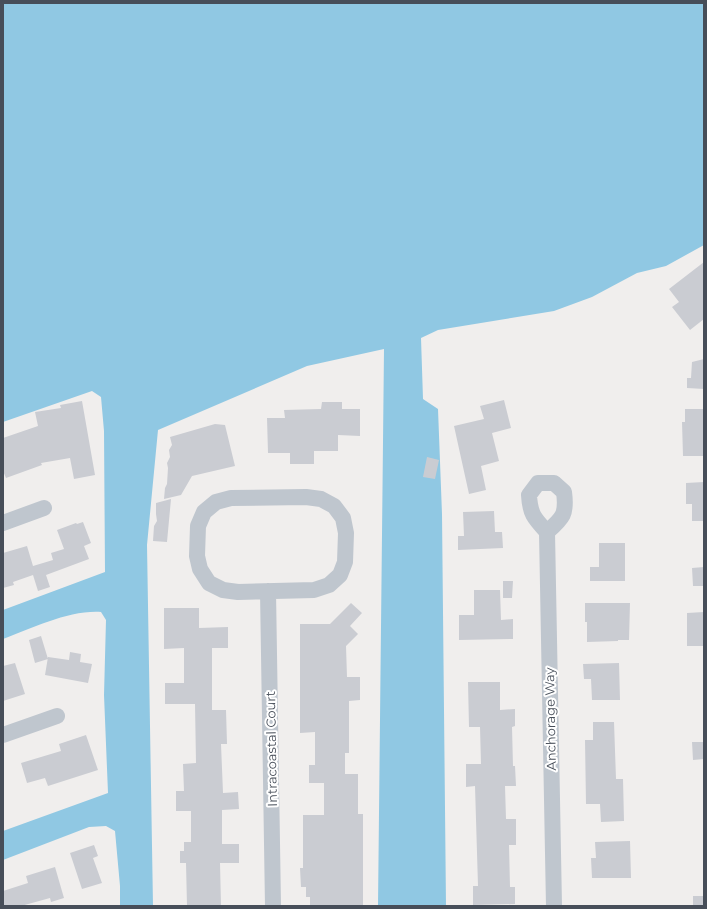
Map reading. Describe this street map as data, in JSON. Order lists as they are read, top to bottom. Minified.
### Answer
{"streets":{"street":["Anchorage Way","Intracoastal Court"]}}
